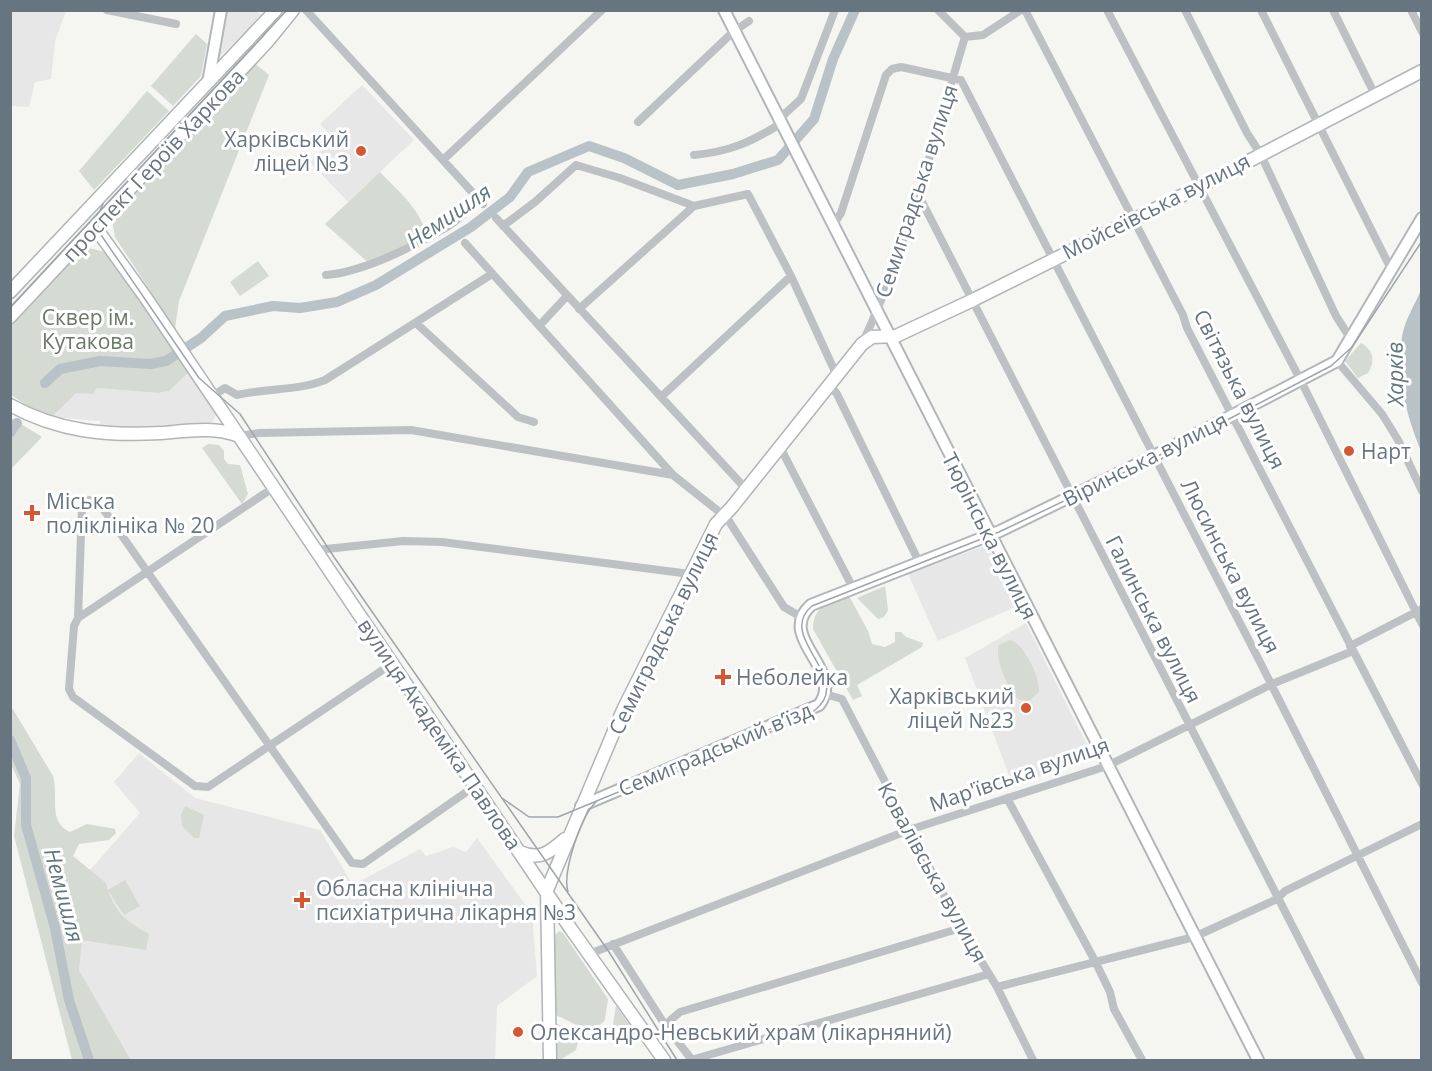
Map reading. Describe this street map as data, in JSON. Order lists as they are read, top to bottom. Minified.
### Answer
{"streets":{"main road":["проспект Героїв Харкова","Семиградська вулиця","Мойсеївська вулиця","Віринська вулиця","Тюрінська вулиця","вулиця Академіка Павлова","Семиградський в’їзд"],"street":["Світязька вулиця","Люсинська вулиця","Галинська вулиця","Мар'ївська вулиця","Ковалівська вулиця"]},"crossings":[["проспект Героїв Харкова","вулиця Академіка Павлова"],["Семиградська вулиця","Тюрінська вулиця"],["Семиградська вулиця","Люсинська вулиця"],["Семиградська вулиця","Галинська вулиця"],["Семиградська вулиця","вулиця Академіка Павлова"],["Семиградська вулиця","Семиградський в’їзд"],["Мойсеївська вулиця","Світязька вулиця"],["Мойсеївська вулиця","Тюрінська вулиця"],["Мойсеївська вулиця","Люсинська вулиця"],["Мойсеївська вулиця","Галинська вулиця"],["Світязька вулиця","Віринська вулиця"],["Світязька вулиця","Мар'ївська вулиця"],["Віринська вулиця","Тюрінська вулиця"],["Віринська вулиця","Люсинська вулиця"],["Віринська вулиця","Галинська вулиця"],["Віринська вулиця","Семиградський в’їзд"],["Тюрінська вулиця","Мар'ївська вулиця"],["Люсинська вулиця","Мар'ївська вулиця"],["Галинська вулиця","Мар'ївська вулиця"],["вулиця Академіка Павлова","Мар'ївська вулиця"],["Семиградський в’їзд","Ковалівська вулиця"],["Мар'ївська вулиця","Ковалівська вулиця"]],"water":["Немишля","Харків"],"parks":["Сквер ім. Кутакова"],"places":{"other":["Харківський ліцей №3","Нарт","Харківський ліцей №23","Олександро-Невський храм (лікарняний)"],"health":["Міська поліклініка № 20","Неболейка","Обласна клінічна психіатрична лікарня №3"]}}
